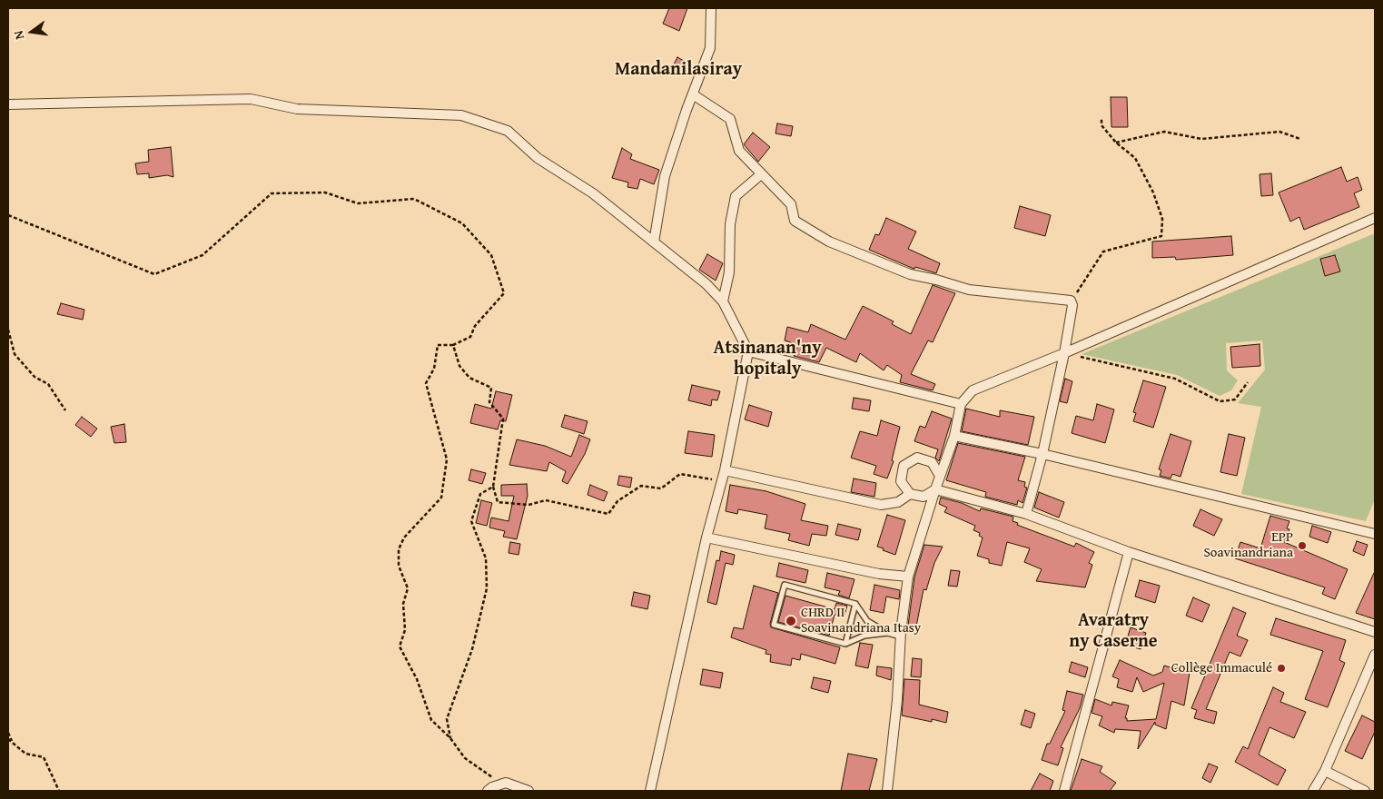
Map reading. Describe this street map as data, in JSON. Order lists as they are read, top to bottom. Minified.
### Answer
{"districts":["Mandanilasiray","Atsinanan'ny hopitaly","Avaratry ny Caserne"],"places":["EPP Soavinandriana","CHRD II Soavinandriana Itasy","Collège Immaculé"],"north":"left"}
